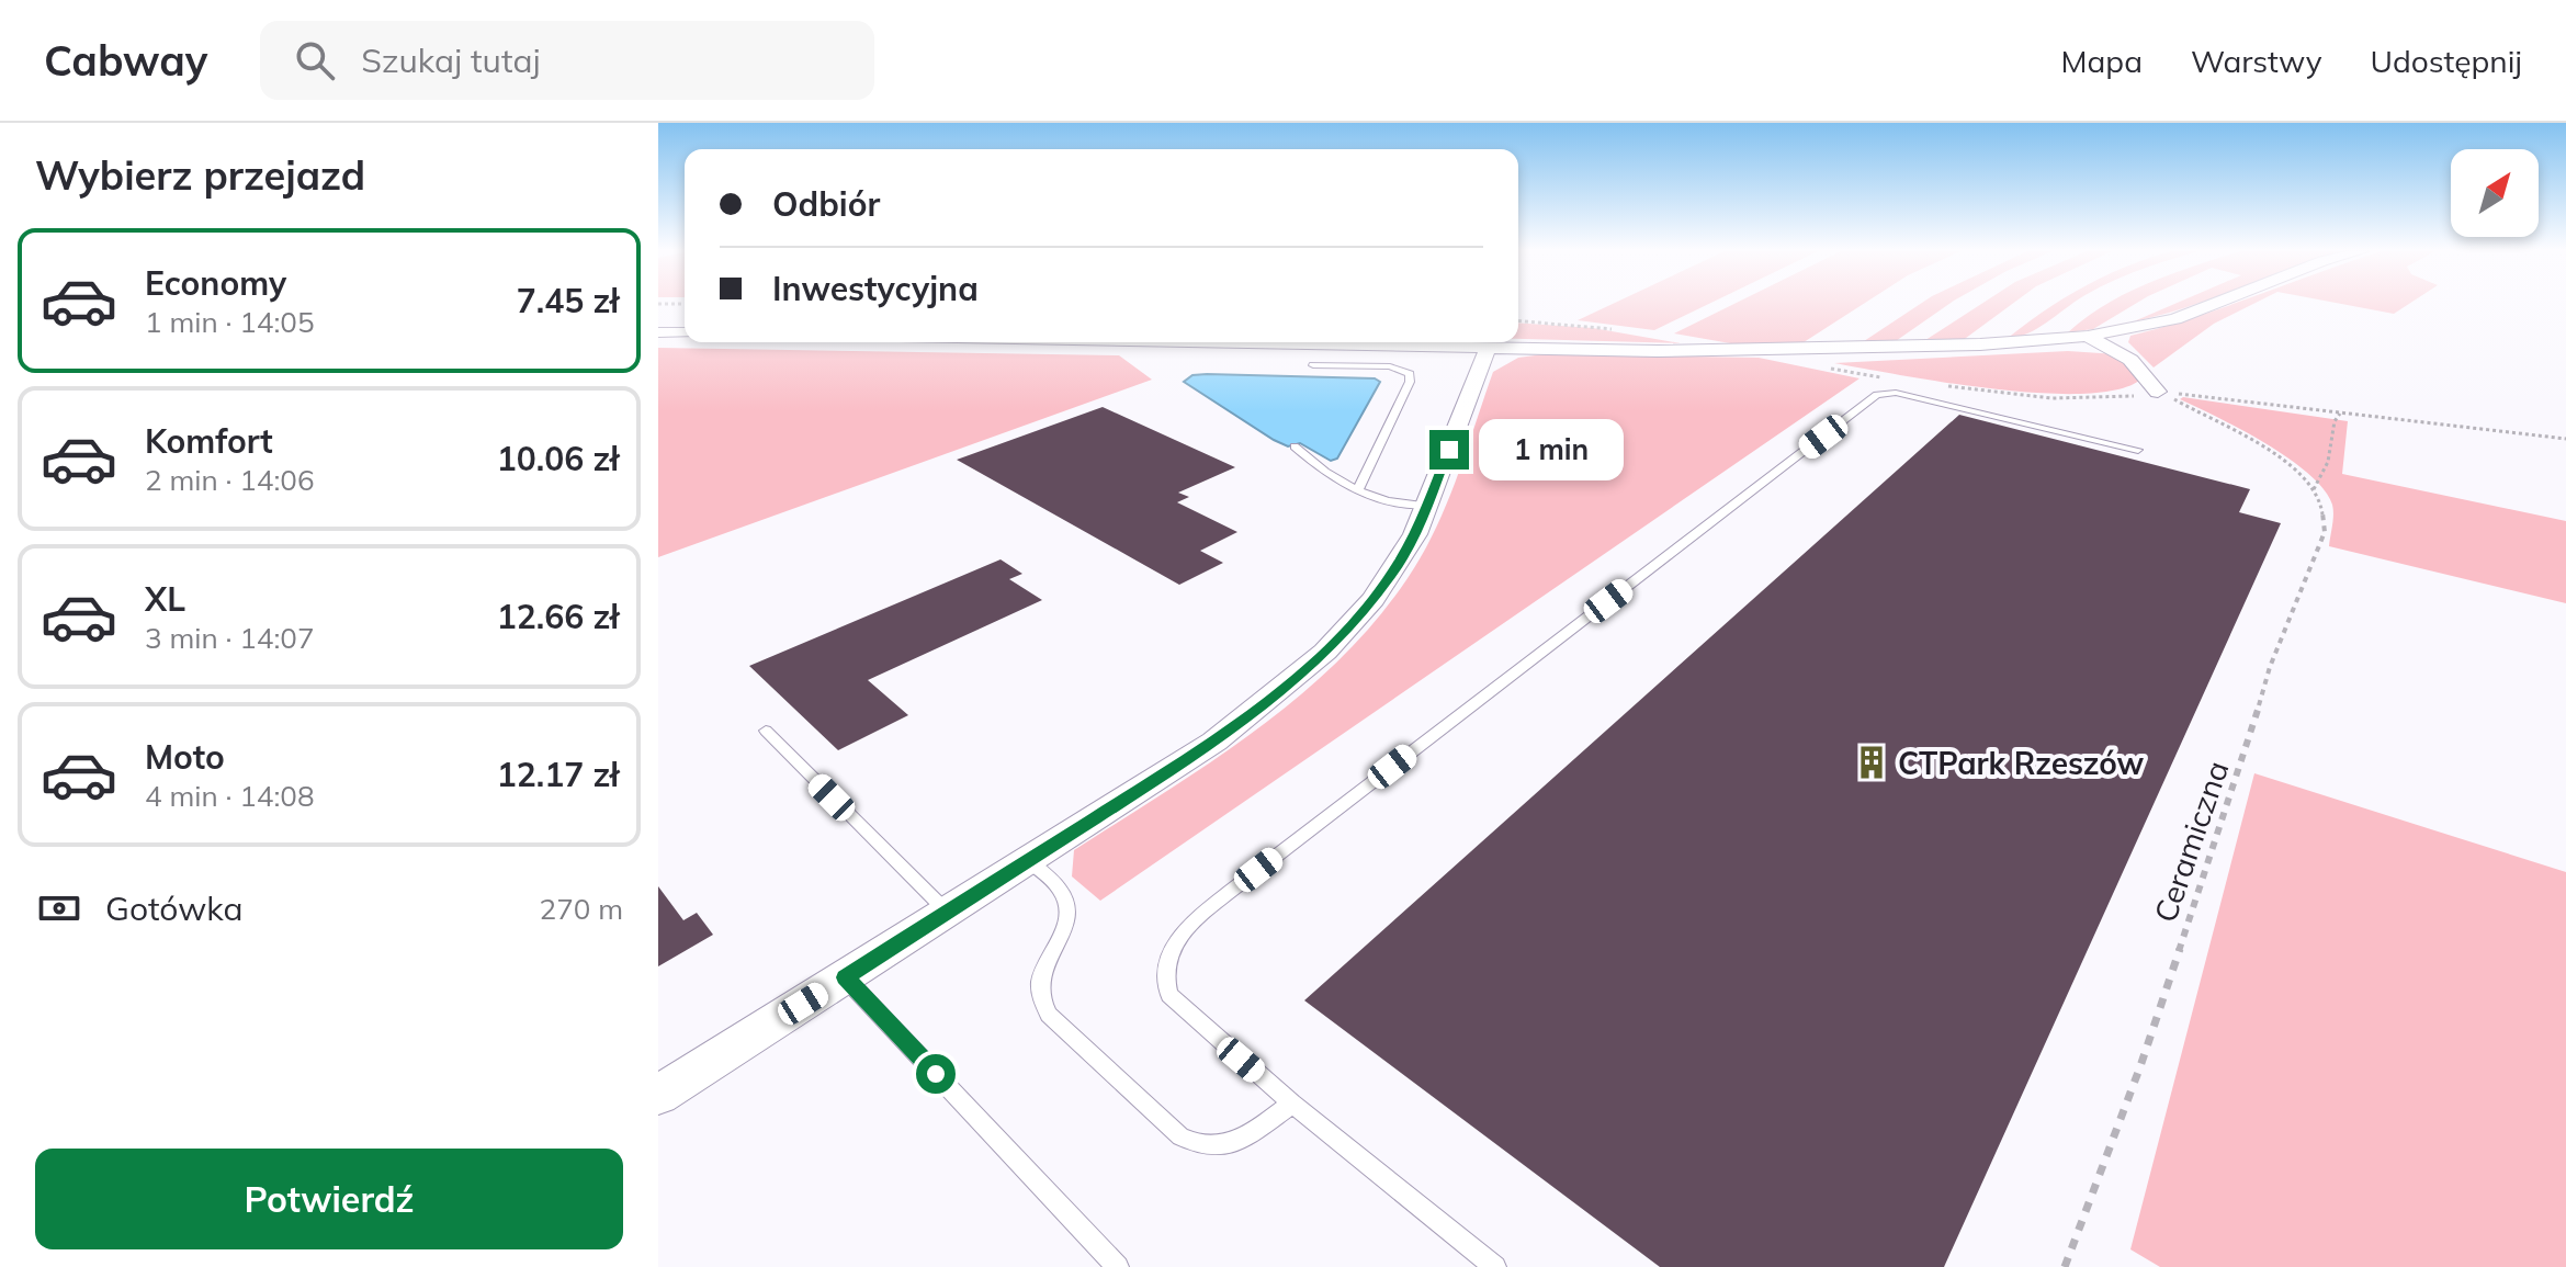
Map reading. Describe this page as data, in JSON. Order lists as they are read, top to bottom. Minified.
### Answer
{"streets":{"path":["Ceramiczna"]},"places":{"building":["CTPark Rzeszów"]},"north":"top right","page":{"header":"Cabway","search":"Szukaj tutaj","nav":["Mapa","Warstwy","Udostępnij"],"heading":"Wybierz przejazd","banner":["Odbiór","Inwestycyjna"],"list":[{"name":"Economy","note":"1 min · 14:05","value":"7.45 zł"},{"name":"Komfort","note":"2 min · 14:06","value":"10.06 zł"},{"name":"XL","note":"3 min · 14:07","value":"12.66 zł"},{"name":"Moto","note":"4 min · 14:08","value":"12.17 zł"}],"bubble":"1 min","pay":["Gotówka","270 m"],"buttons":"Potwierdź"}}
